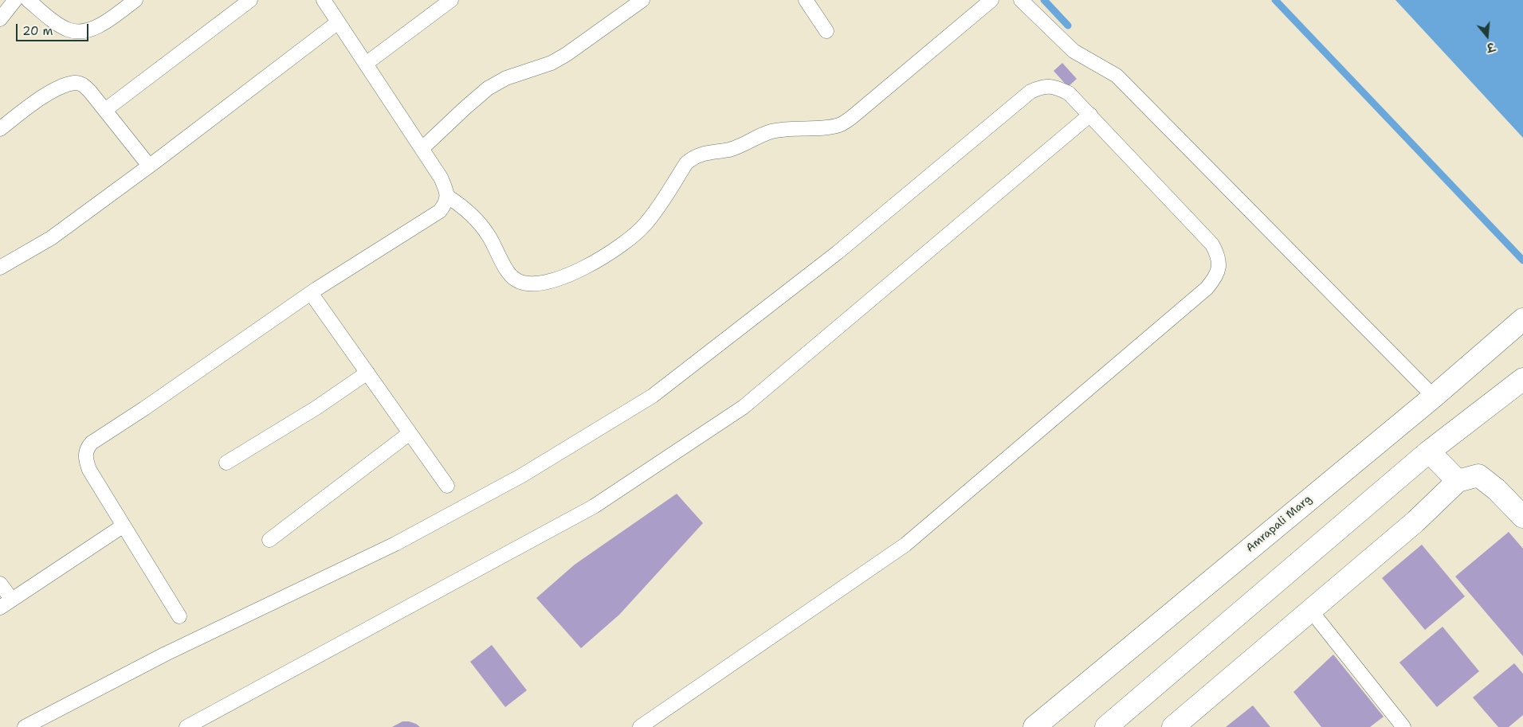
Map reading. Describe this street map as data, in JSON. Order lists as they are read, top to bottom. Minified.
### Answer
{"streets":{"main road":["Amrapali Marg"]},"scale_bar":"20 m","north":"bottom"}
